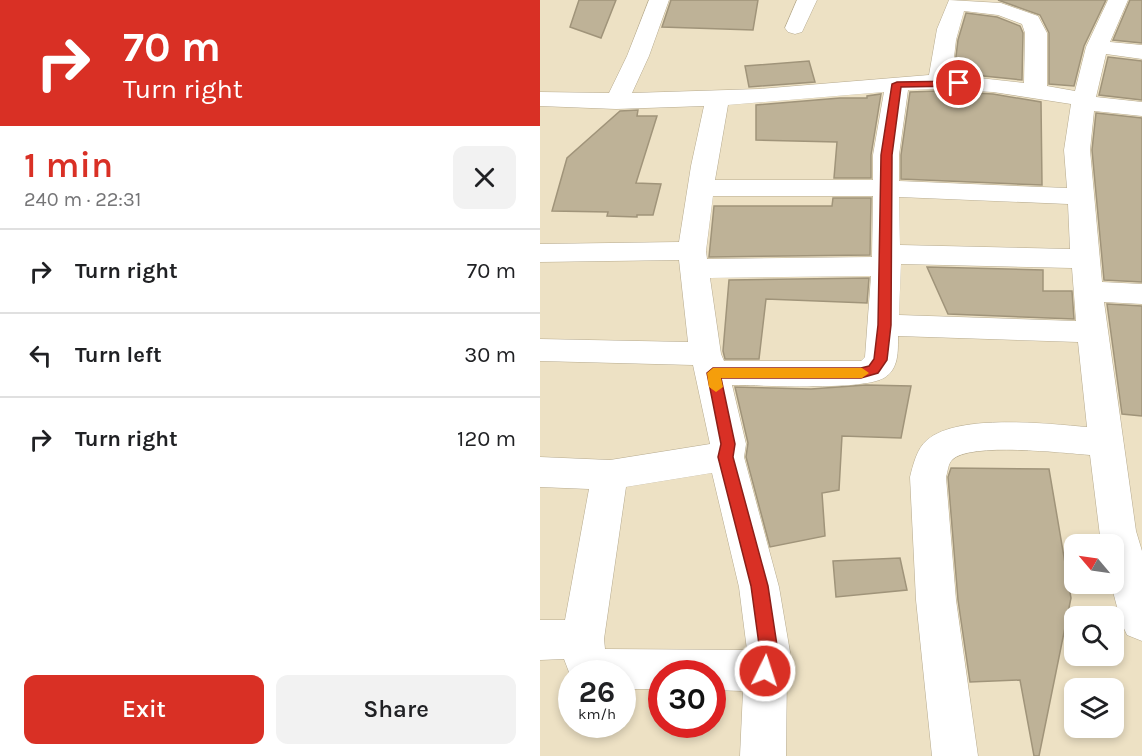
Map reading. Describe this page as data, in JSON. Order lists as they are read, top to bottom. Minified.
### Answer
{"north":"top left","page":{"turn":["70 m","Turn right"],"heading":["1 min","240 m · 22:31"],"list":[{"name":"Turn right","value":"70 m"},{"name":"Turn left","value":"30 m"},{"name":"Turn right","value":"120 m"}],"speed":"26 km/h","limit":"30","buttons":["Exit","Share"]}}
